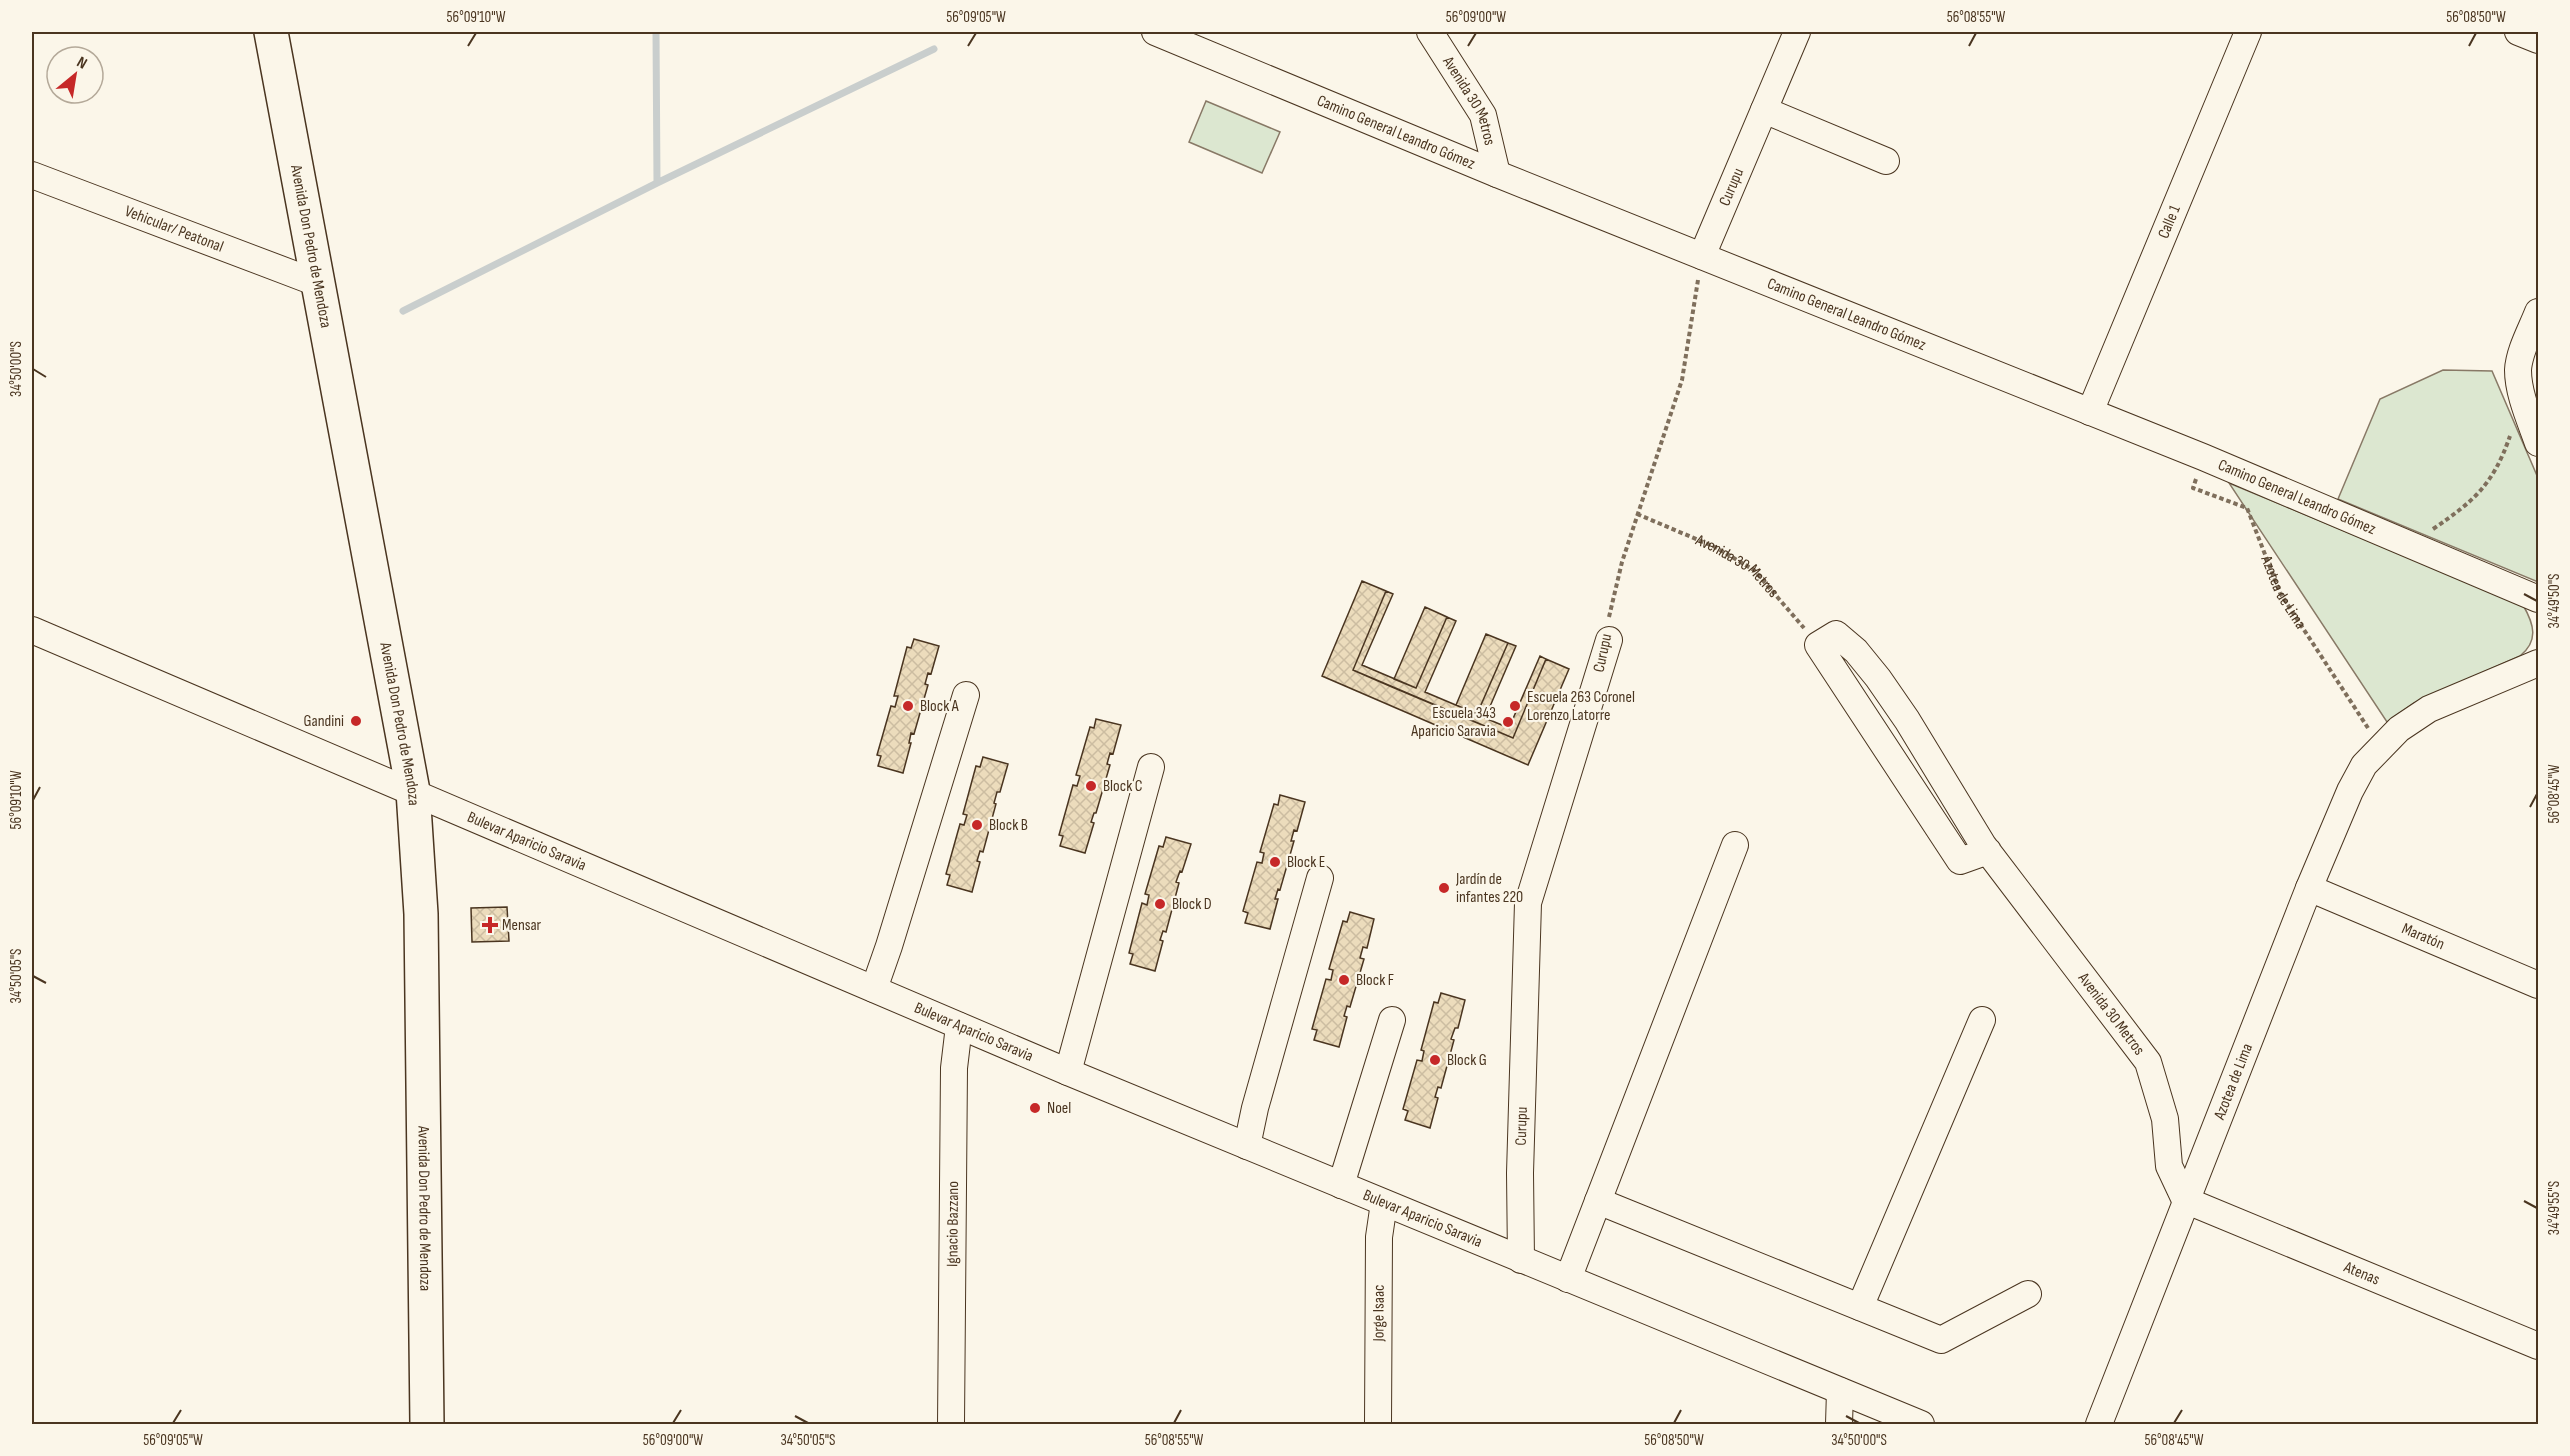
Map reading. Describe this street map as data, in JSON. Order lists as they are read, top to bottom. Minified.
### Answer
{"streets":{"main road":["Avenida Don Pedro de Mendoza"],"street":["Avenida 30 Metros","Camino General Leandro Gómez","Curupu","Calle 1","Vehicular/ Peatonal","Azotea de Lima","Bulevar Aparicio Saravia","Maratón","Ignacio Bazzano","Atenas","Jorge Isaac"]},"crossings":[["Avenida 30 Metros","Camino General Leandro Gómez"],["Avenida 30 Metros","Curupu"],["Avenida 30 Metros","Azotea de Lima"],["Avenida 30 Metros","Atenas"],["Camino General Leandro Gómez","Curupu"],["Camino General Leandro Gómez","Calle 1"],["Camino General Leandro Gómez","Azotea de Lima"],["Curupu","Bulevar Aparicio Saravia"],["Vehicular/ Peatonal","Avenida Don Pedro de Mendoza"],["Avenida Don Pedro de Mendoza","Bulevar Aparicio Saravia"],["Azotea de Lima","Maratón"],["Azotea de Lima","Atenas"],["Bulevar Aparicio Saravia","Ignacio Bazzano"],["Bulevar Aparicio Saravia","Jorge Isaac"]],"places":{"other":["Block A","Escuela 263 Coronel Lorenzo Latorre","Gandini","Escuela 343 Aparicio Saravia","Block C","Block B","Block E","Jardín de infantes 220","Block D","Block F","Block G","Noel"],"health":["Mensar"]},"north":"top right","coordinates":["56°09'10\"W","56°09'05\"W","56°09'00\"W","56°08'55\"W","56°08'50\"W","34°50'00\"S","34°49'50\"S","56°08'45\"W","34°50'05\"S","34°49'55\"S"]}
